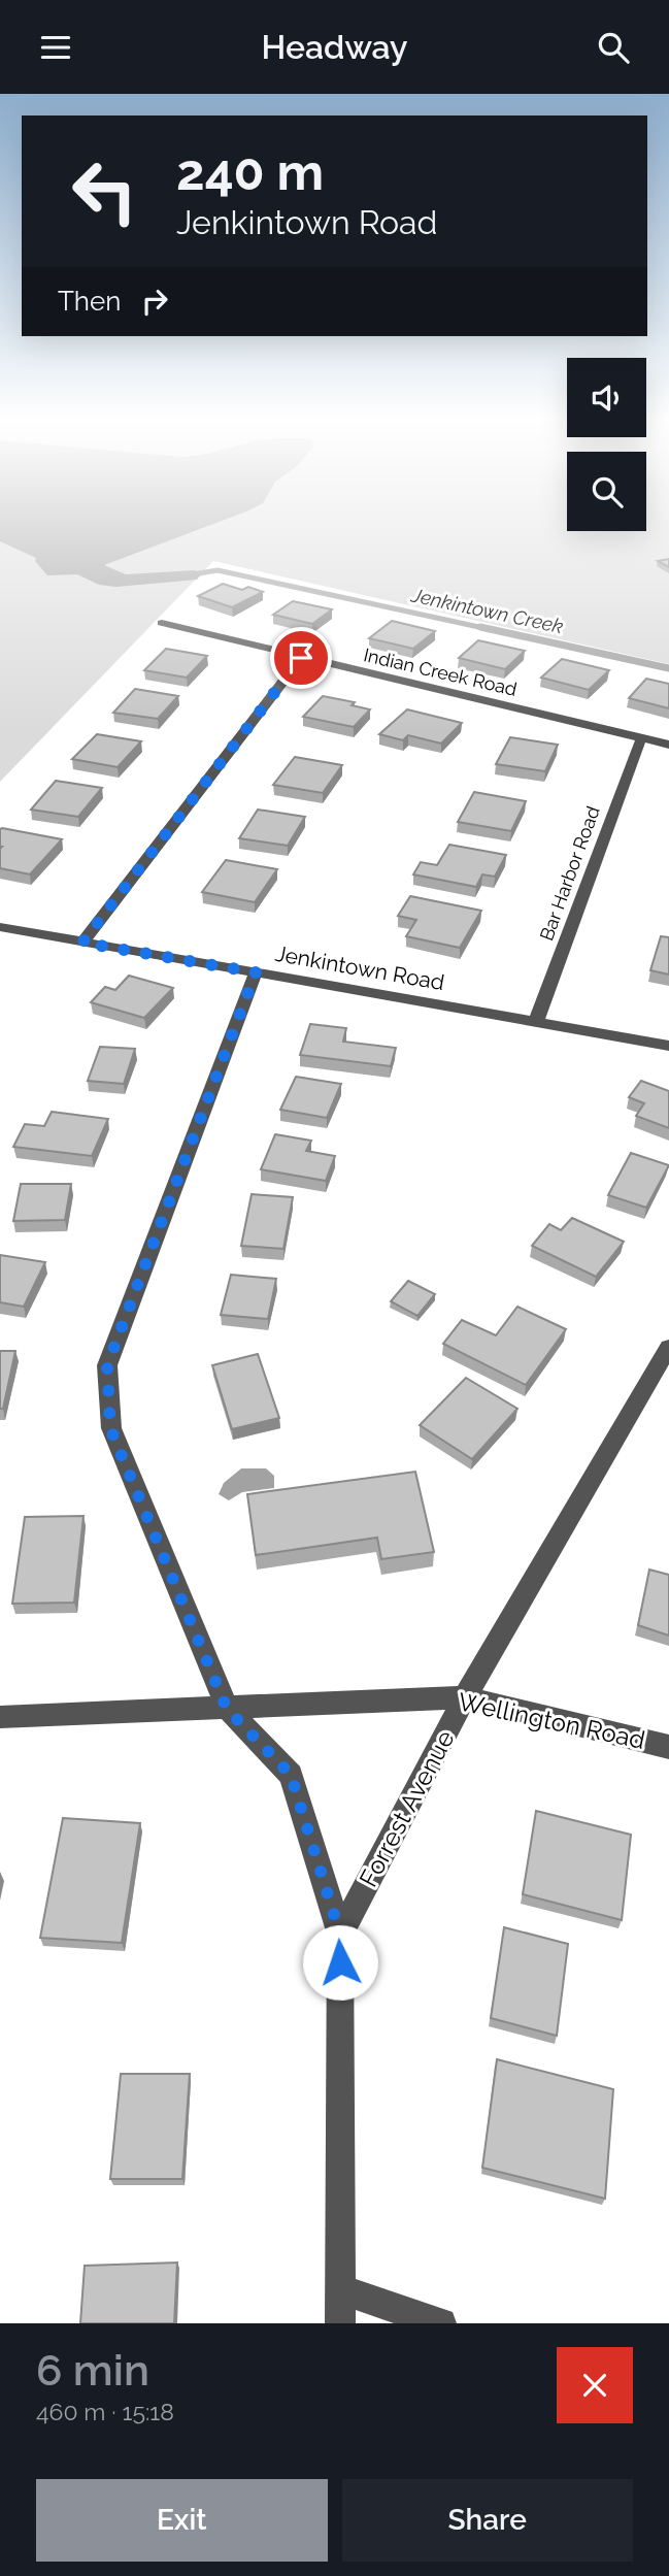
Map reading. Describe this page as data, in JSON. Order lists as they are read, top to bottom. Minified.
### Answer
{"streets":{"street":["Indian Creek Road","Bar Harbor Road","Jenkintown Road","Wellington Road","Forrest Avenue"]},"crossings":[["Indian Creek Road","Bar Harbor Road"],["Bar Harbor Road","Jenkintown Road"],["Wellington Road","Forrest Avenue"]],"water":["Jenkintown Creek"],"page":{"header":"Headway","turn":["240 m","Jenkintown Road"],"then":"Then","heading":["6 min","460 m · 15:18"],"buttons":["Exit","Share"]}}
